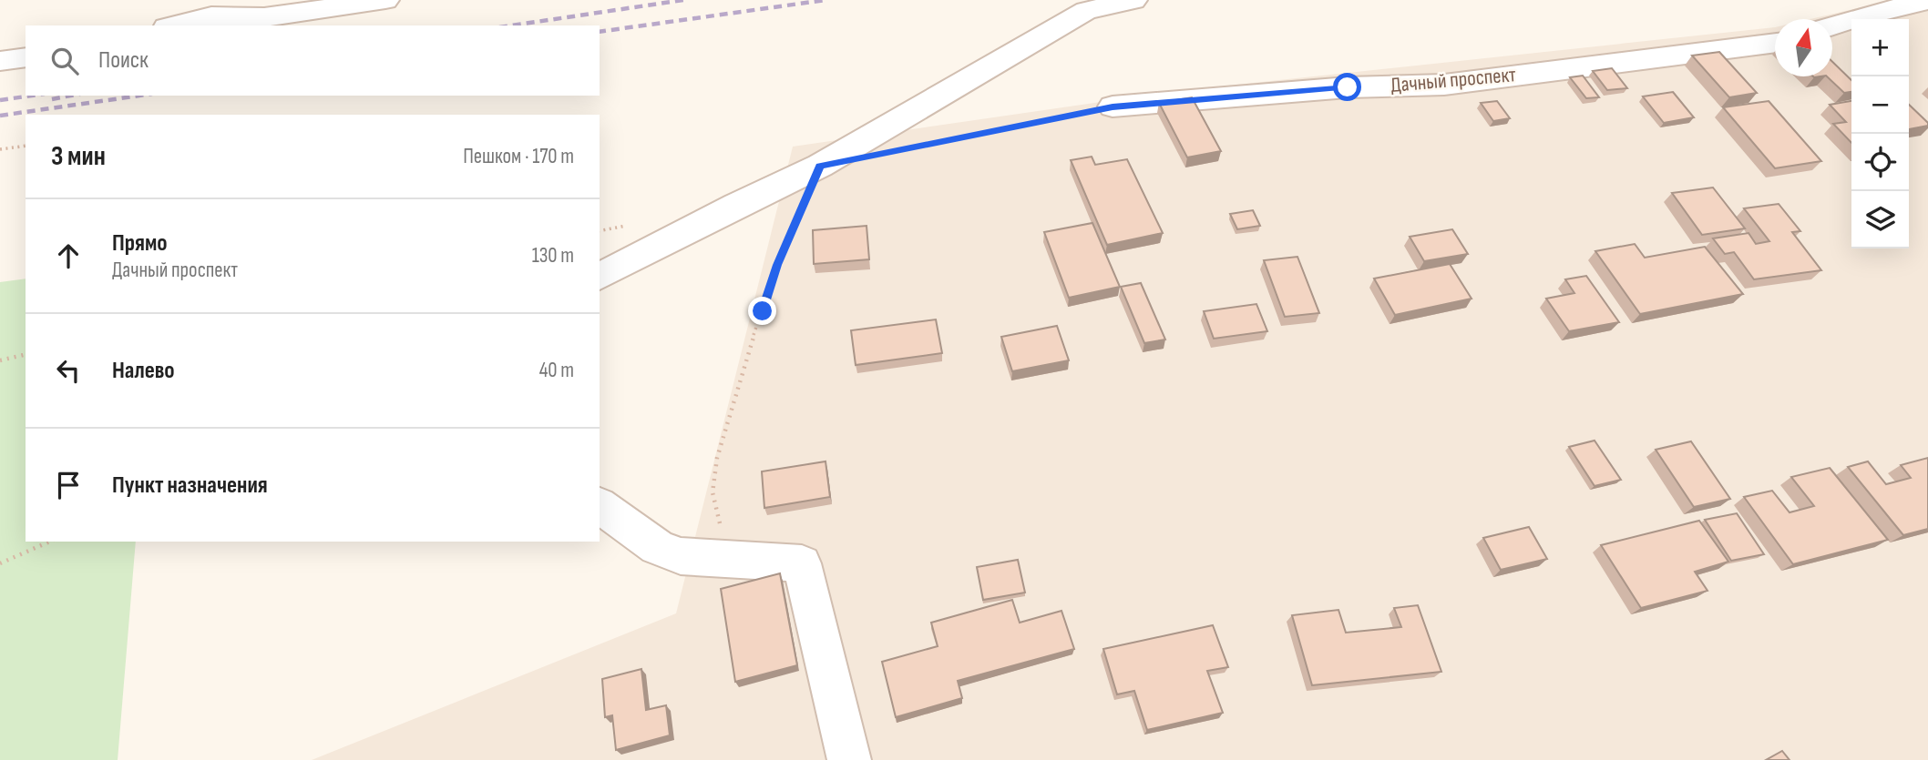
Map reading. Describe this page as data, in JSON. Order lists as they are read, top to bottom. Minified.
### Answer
{"streets":{"street":["Дачный проспект"]},"north":"top","page":{"map_buttons":["+","−"],"search":"Поиск","heading":["3 мин","Пешком · 170 m"],"list":[["Прямо","Дачный проспект","130 m"],["Налево","40 m"],"Пункт назначения"]}}
